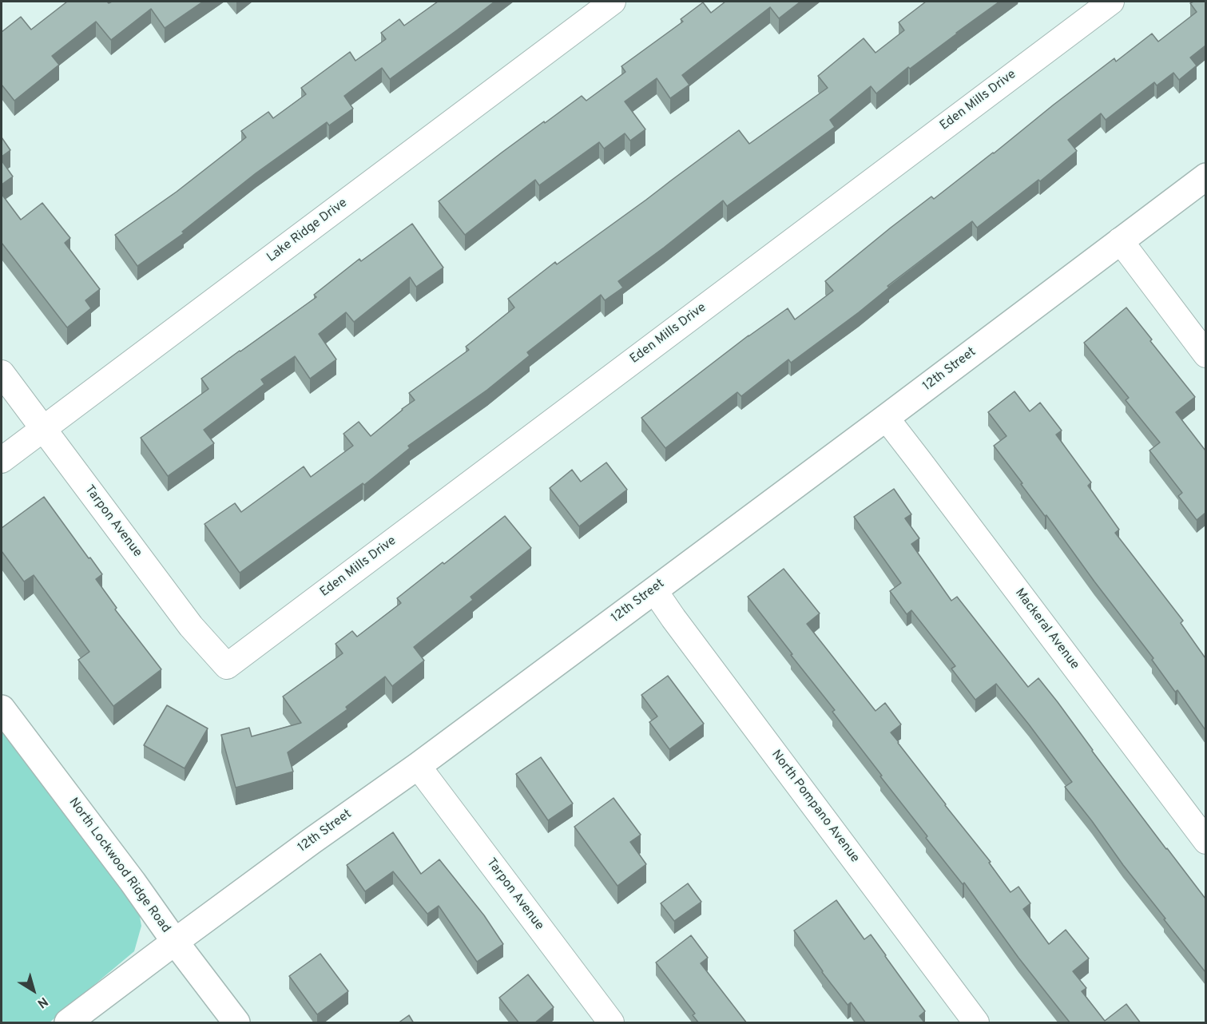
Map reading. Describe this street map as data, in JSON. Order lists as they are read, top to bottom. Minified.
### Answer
{"streets":{"street":["Eden Mills Drive","Lake Ridge Drive","12th Street","Tarpon Avenue","Mackeral Avenue","North Pompano Avenue","North Lockwood Ridge Road"]},"crossings":[["Eden Mills Drive","Tarpon Avenue"],["Lake Ridge Drive","Tarpon Avenue"],["12th Street","Tarpon Avenue"],["12th Street","Mackeral Avenue"],["12th Street","North Pompano Avenue"],["12th Street","North Lockwood Ridge Road"]],"north":"bottom right"}
